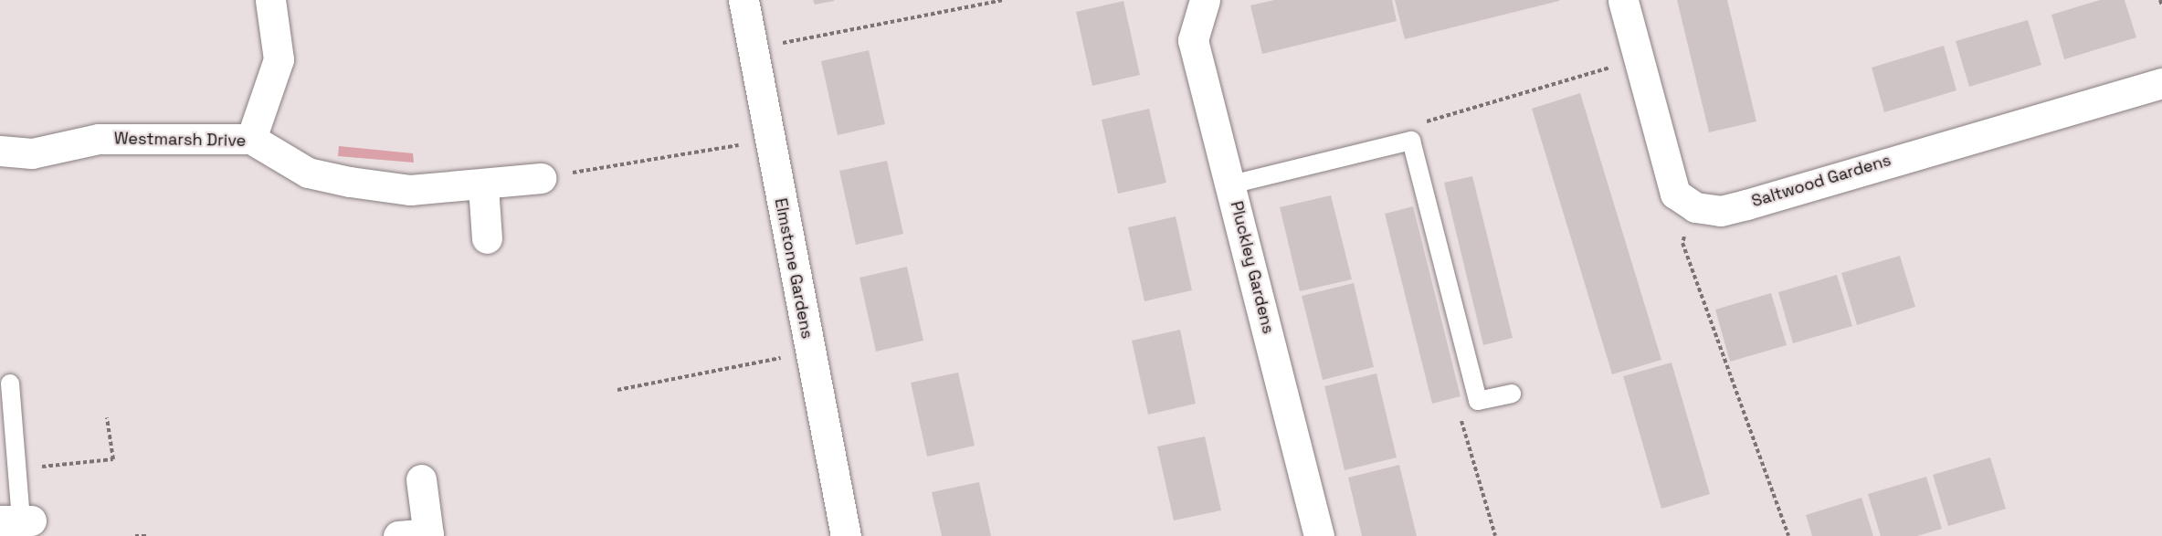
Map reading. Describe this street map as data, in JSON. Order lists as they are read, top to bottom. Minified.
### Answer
{"streets":{"street":["Westmarsh Drive","Saltwood Gardens","Pluckley Gardens","Elmstone Gardens"]}}
